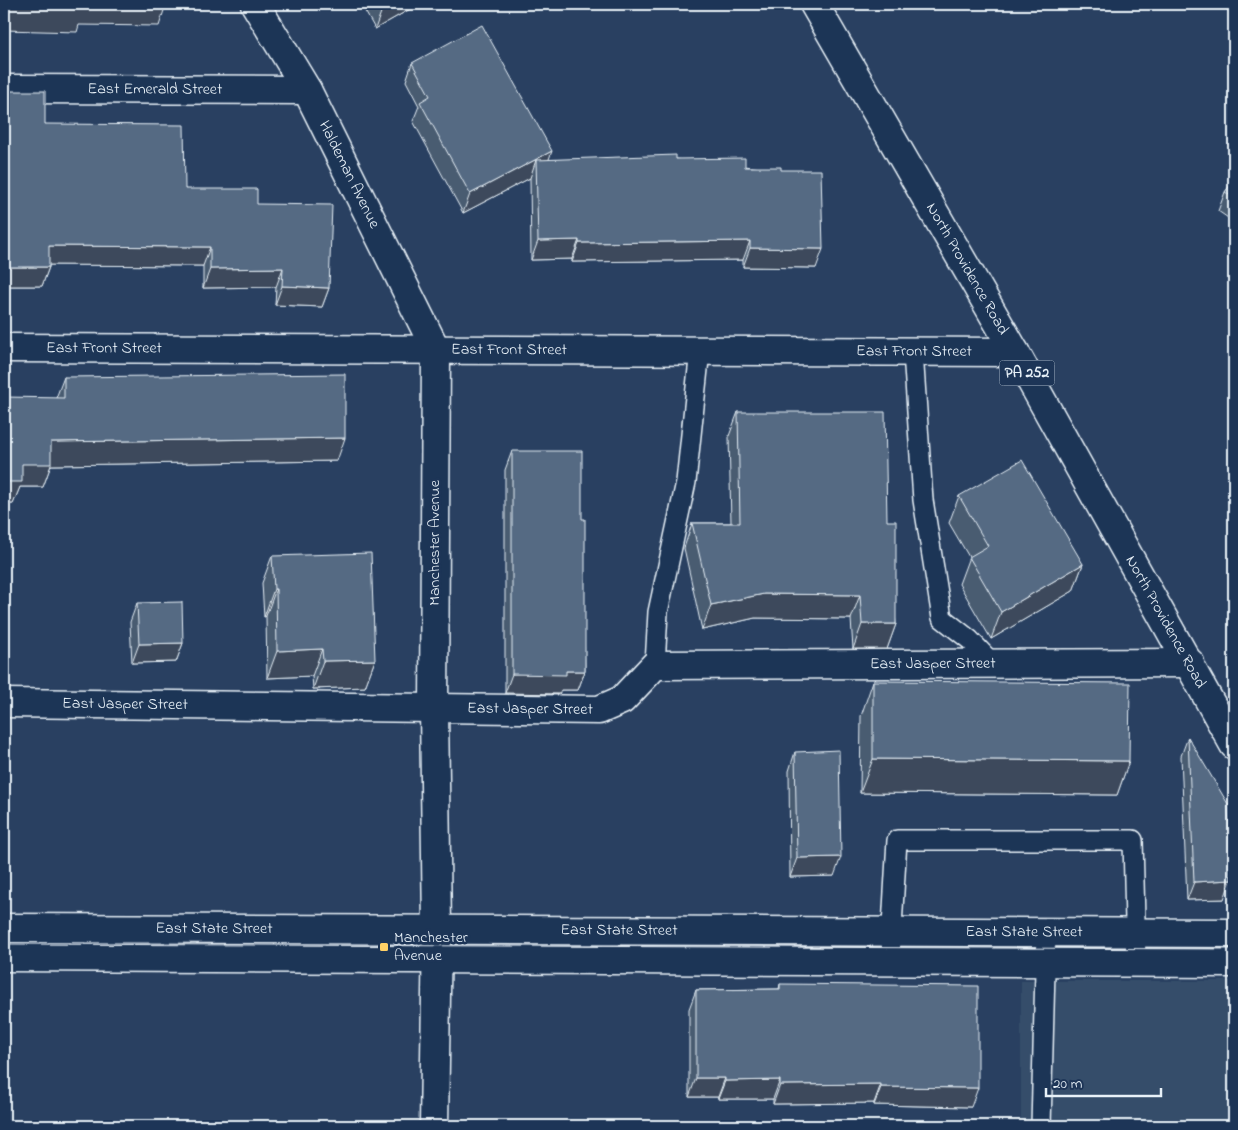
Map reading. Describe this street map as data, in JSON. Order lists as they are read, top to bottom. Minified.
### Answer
{"streets":{"street":["East Emerald Street","Haldeman Avenue","North Providence Road","East Front Street","PA 252","Manchester Avenue","East Jasper Street","East State Street"]},"crossings":[["East Emerald Street","Haldeman Avenue"],["Haldeman Avenue","East Front Street"],["Haldeman Avenue","Manchester Avenue"],["North Providence Road","East Front Street"],["North Providence Road","East Jasper Street"],["East Front Street","Manchester Avenue"],["Manchester Avenue","East Jasper Street"],["Manchester Avenue","East State Street"]],"places":{"transit":["Manchester Avenue"]},"scale_bar":"20 m"}
